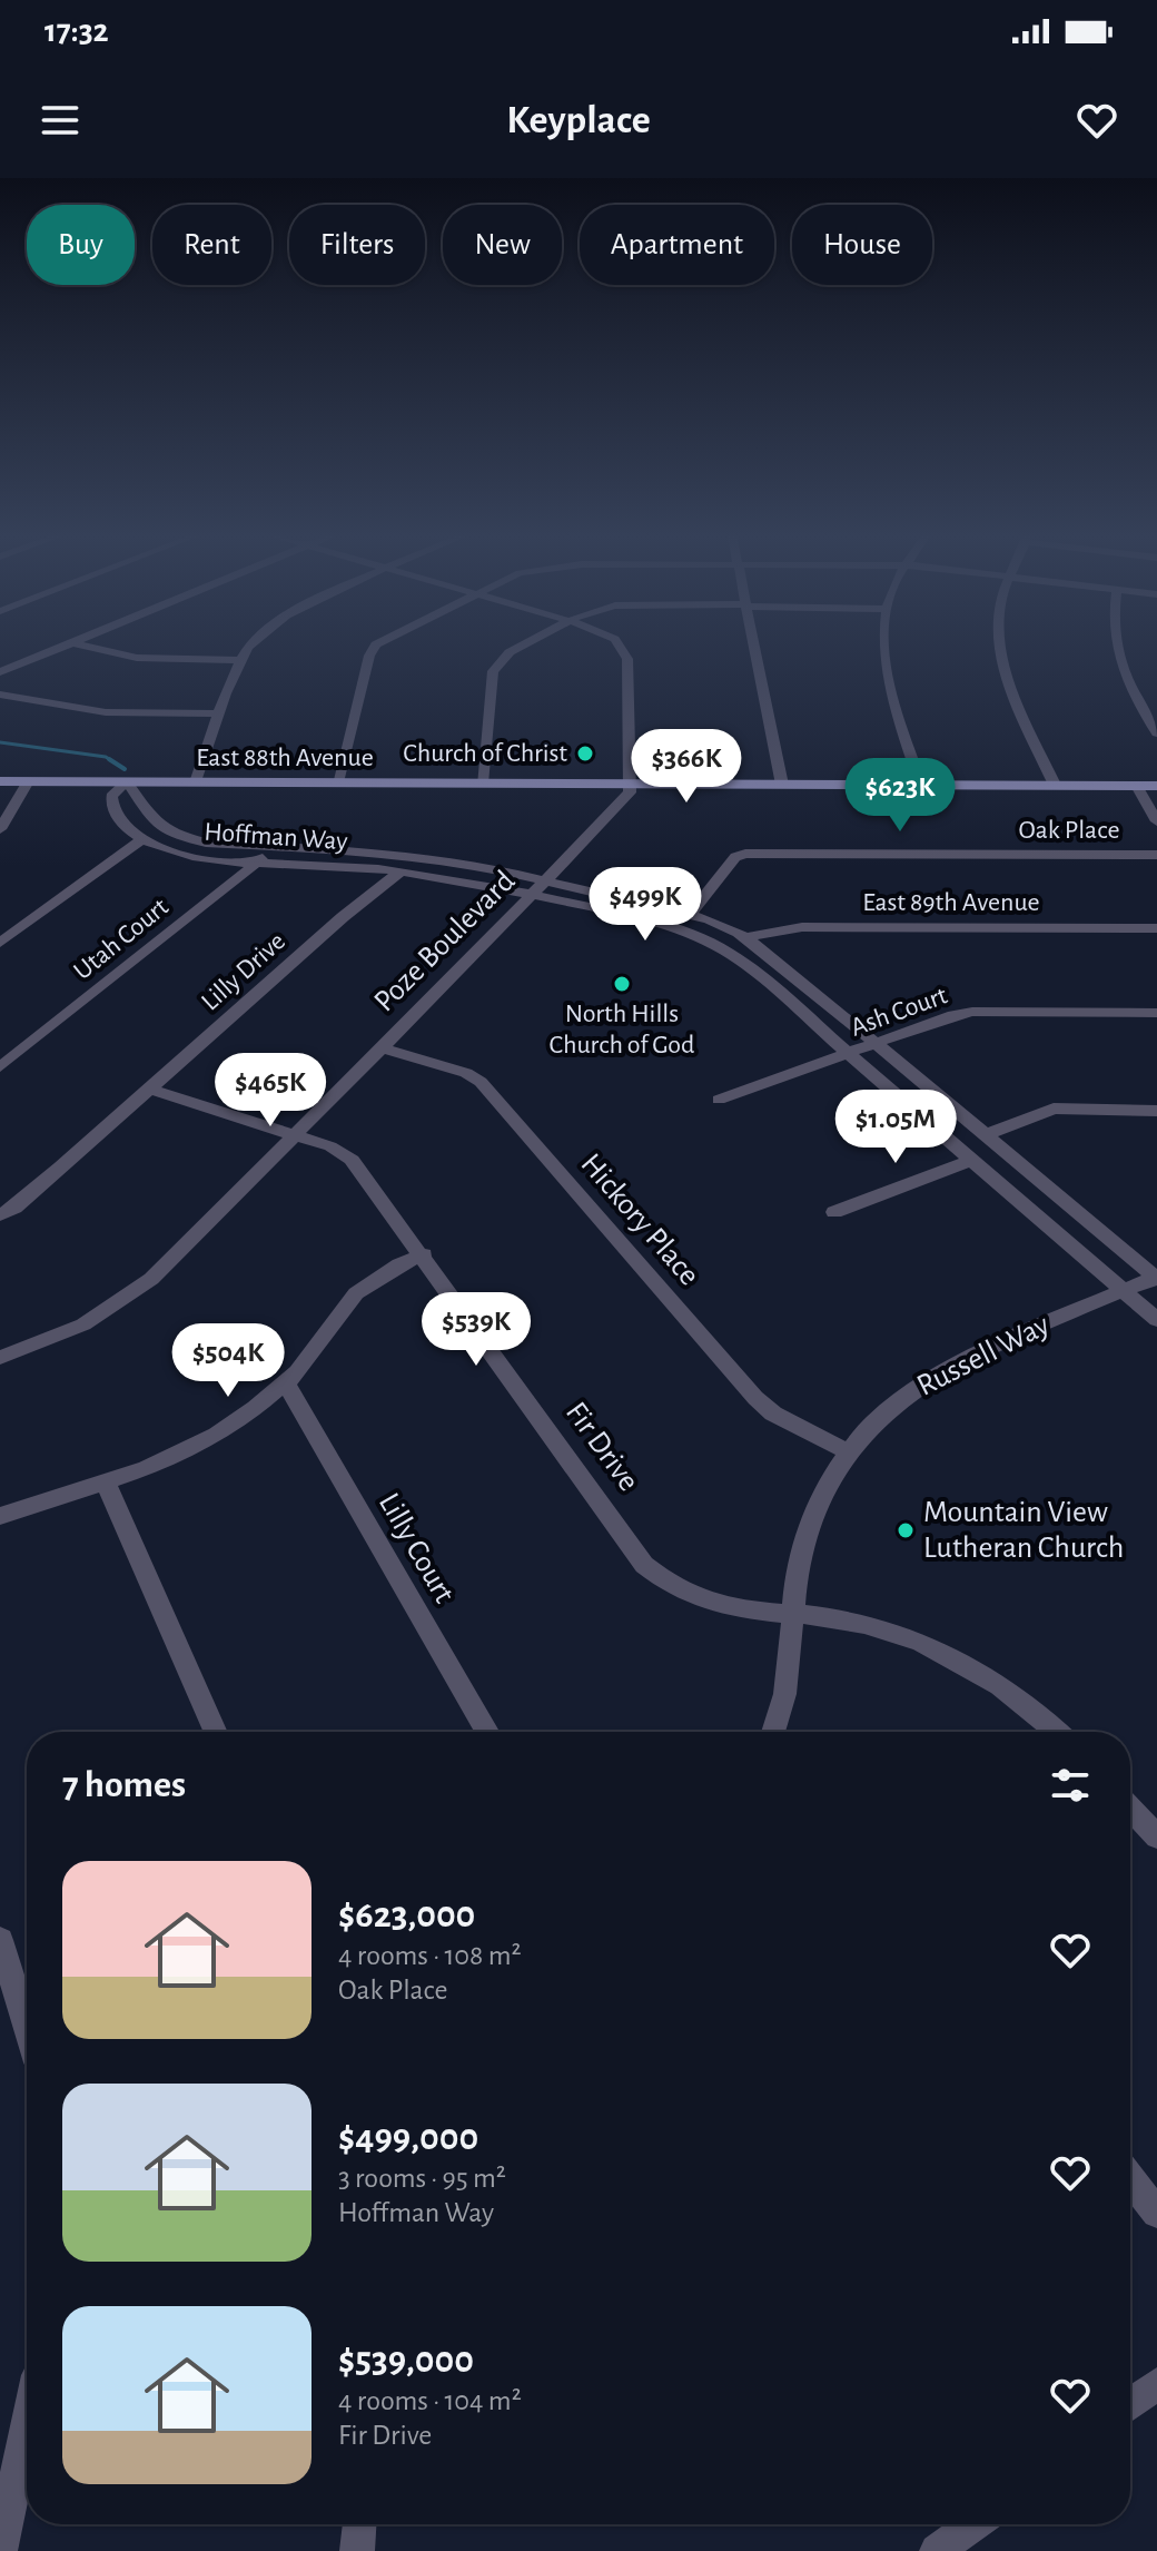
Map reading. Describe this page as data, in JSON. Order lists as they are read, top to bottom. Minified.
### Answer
{"streets":{"main road":["East 88th Avenue"],"street":["Oak Place","Hoffman Way","East 89th Avenue","Utah Court","Poze Boulevard","Lilly Drive","Ash Court","Hickory Place","Russell Way","Fir Drive","Lilly Court"]},"crossings":[["East 88th Avenue","Hoffman Way"],["East 88th Avenue","Poze Boulevard"],["Oak Place","Hoffman Way"],["Hoffman Way","East 89th Avenue"],["Hoffman Way","Utah Court"],["Hoffman Way","Poze Boulevard"],["Hoffman Way","Lilly Drive"],["Hoffman Way","Ash Court"],["Hoffman Way","Russell Way"],["Poze Boulevard","Hickory Place"],["Poze Boulevard","Fir Drive"],["Lilly Drive","Fir Drive"],["Hickory Place","Russell Way"],["Russell Way","Fir Drive"]],"places":["Church of Christ","North Hills Church of God","Mountain View Lutheran Church"],"page":{"status":"17:32","header":"Keyplace","chip":["Buy","Rent","Filters","New","Apartment","House"],"price":["$366K","$623K","$499K","$465K","$1.05M","$539K","$504K"],"heading":"7 homes","list":[{"name":"$623,000","note":"4 rooms · 108 m² · Oak Place"},{"name":"$499,000","note":"3 rooms · 95 m² · Hoffman Way"},{"name":"$539,000","note":"4 rooms · 104 m² · Fir Drive"}]}}
